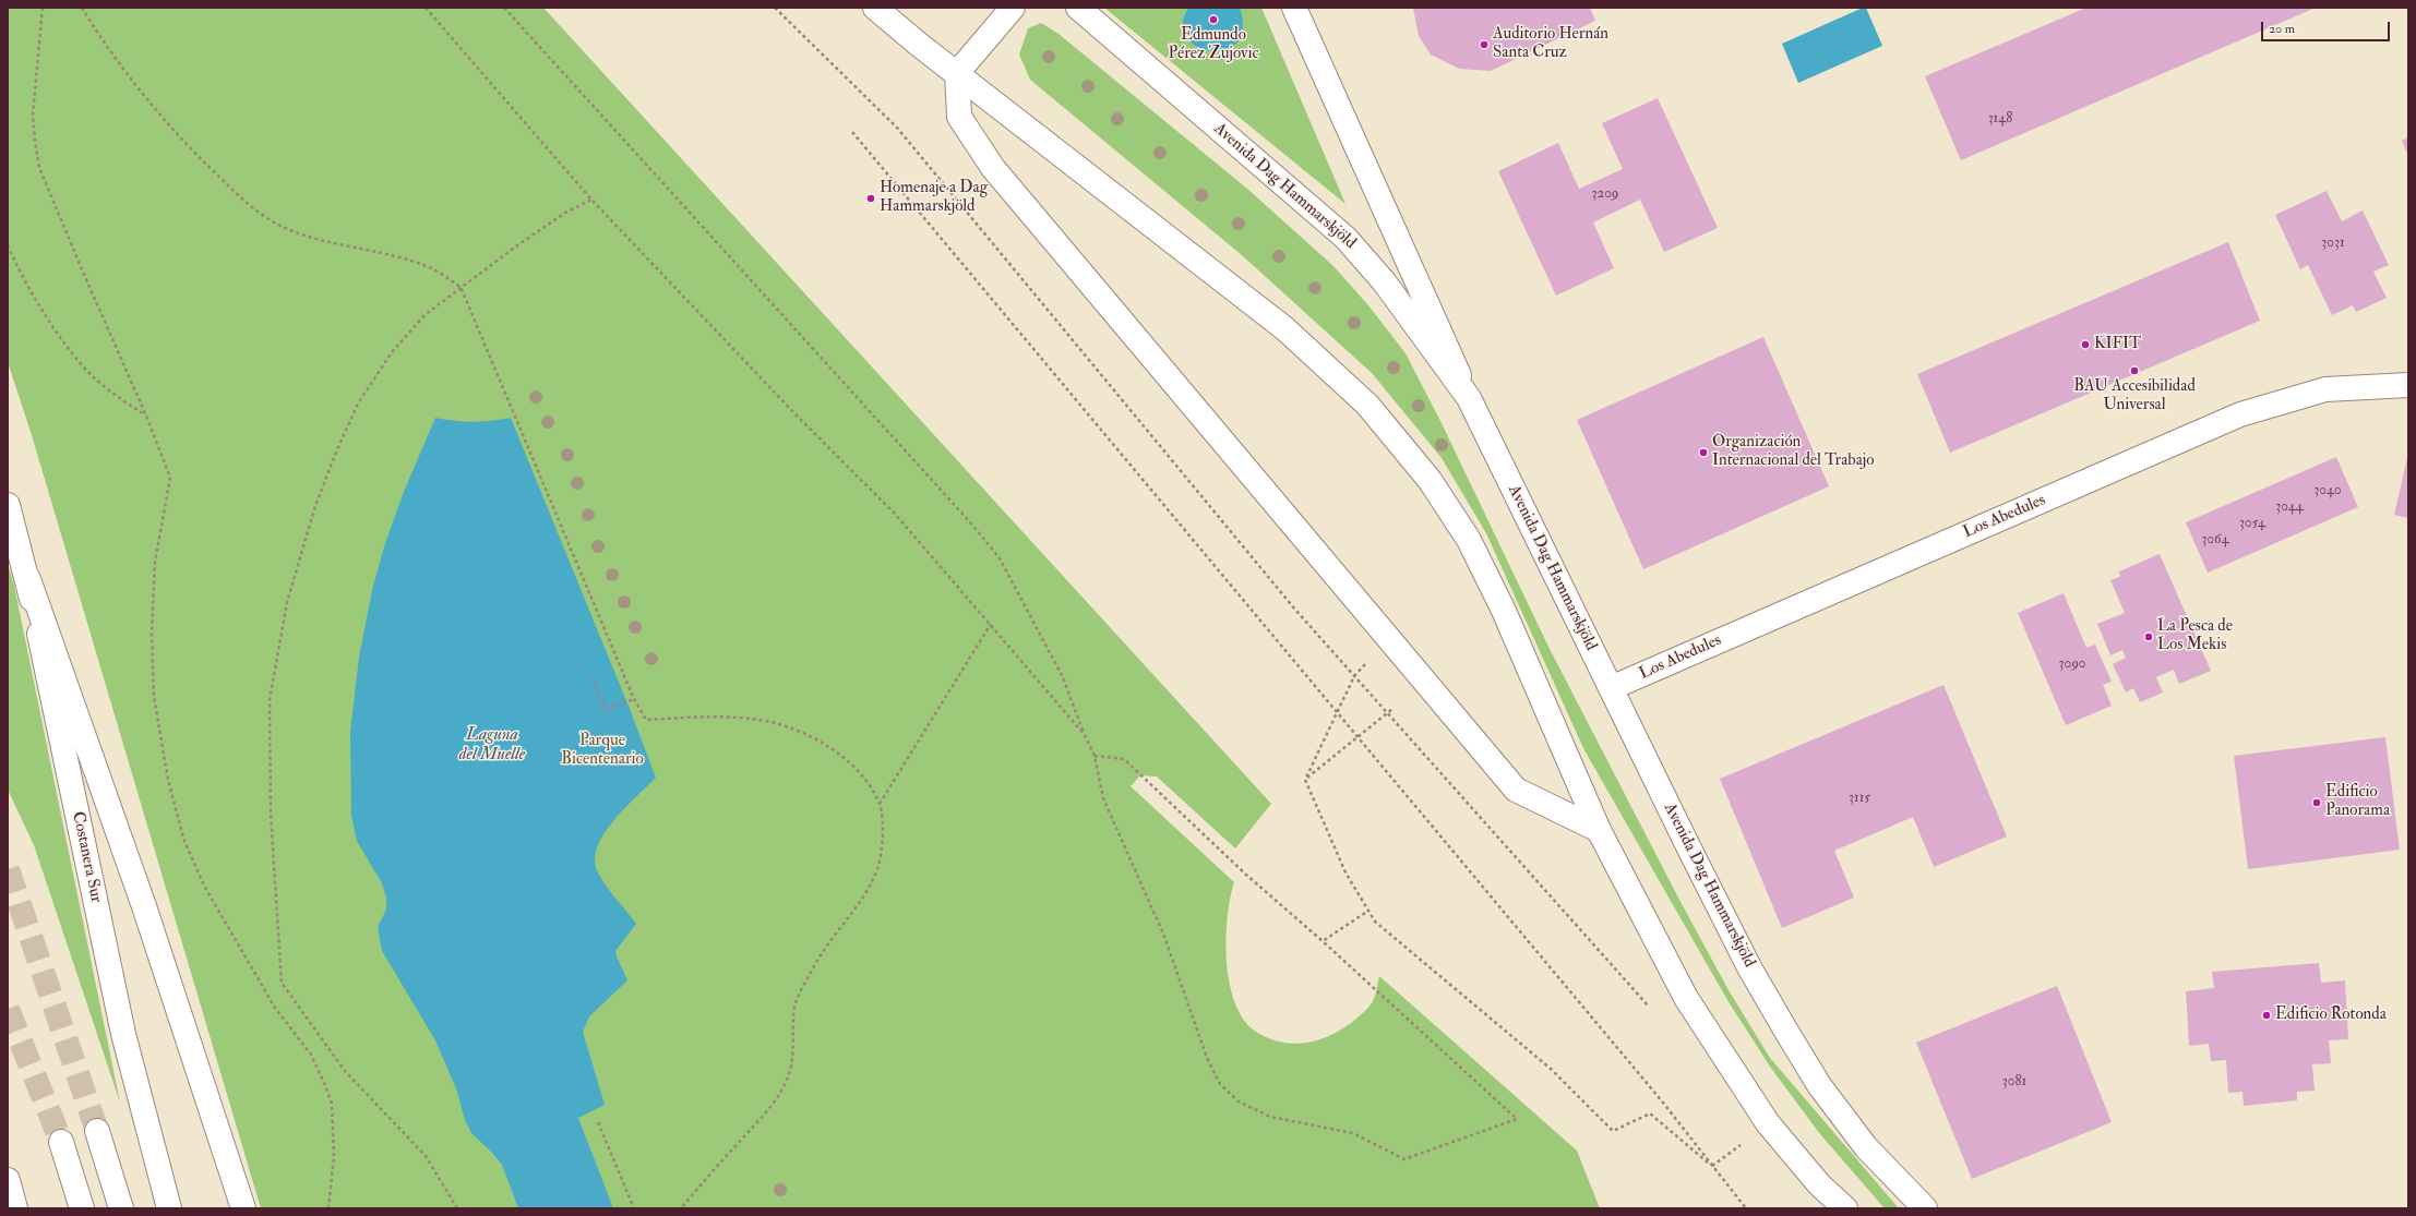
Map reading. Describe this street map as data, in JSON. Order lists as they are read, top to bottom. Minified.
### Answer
{"streets":{"main road":["Avenida Dag Hammarskjöld","Los Abedules","Costanera Sur"]},"crossings":[["Avenida Dag Hammarskjöld","Los Abedules"]],"water":["Laguna del Muelle"],"parks":["Parque Bicentenario"],"places":["Edmundo Pérez Zujovic","Auditorio Hernán Santa Cruz","Homenaje a Dag Hammarskjöld","KIFIT","BAU Accesibilidad Universal","Organización Internacional del Trabajo","La Pesca de Los Mekis","Edificio Panorama","Edificio Rotonda"],"house_numbers":["3148","3209","3031","3040","3044","3054","3064","3090","3115","3081"],"scale_bar":"20 m"}
